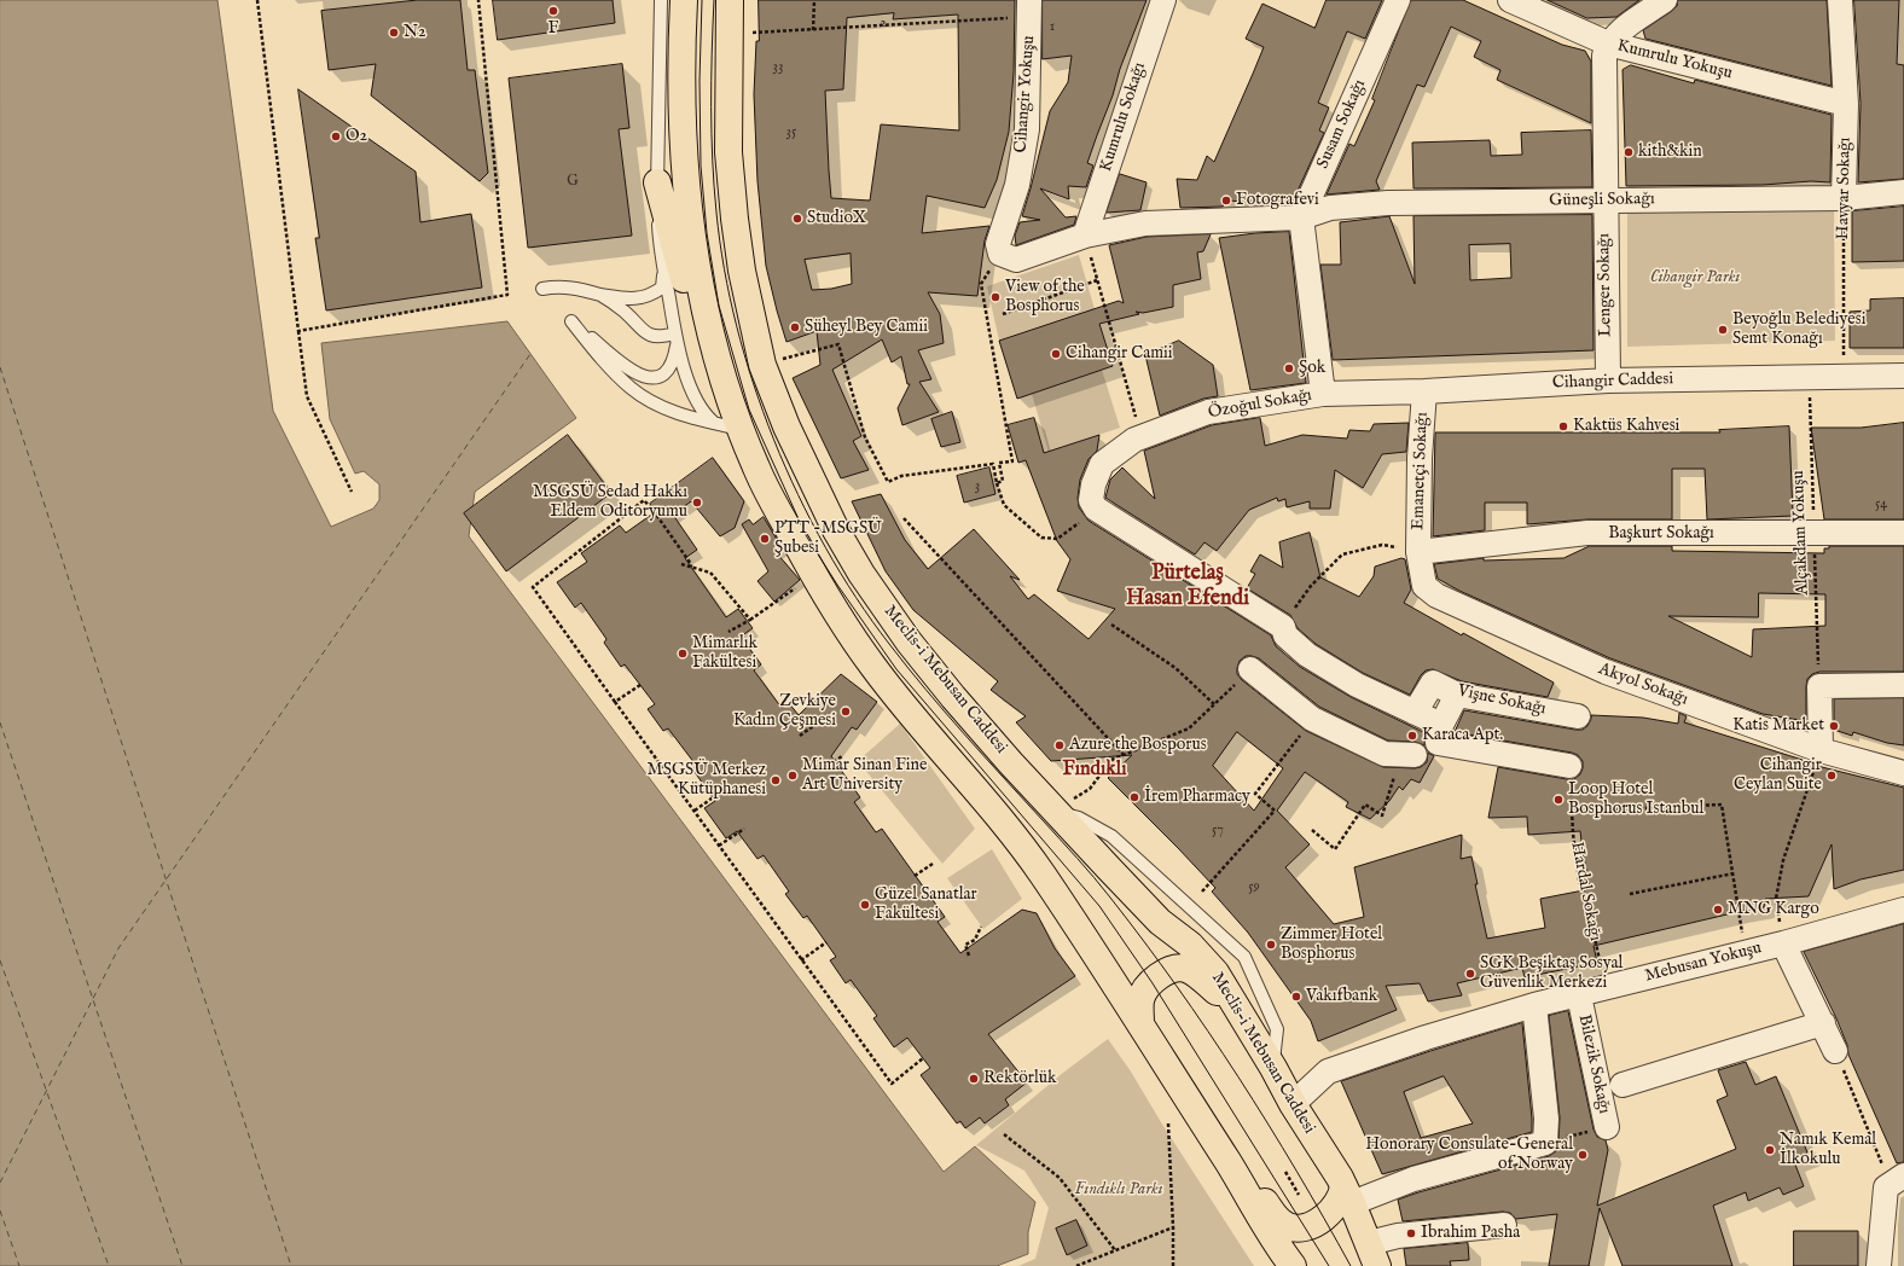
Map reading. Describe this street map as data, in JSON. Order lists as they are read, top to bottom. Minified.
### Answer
{"streets":{"main road":["Meclis-i Mebusan Caddesi"],"street":["Kumrulu Yokuşu","Cihangir Yokuşu","Kumrulu Sokağı","Susam Sokağı","Havyar Sokağı","Güneşli Sokağı","Lenger Sokağı","Cihangir Caddesi","Özoğul Sokağı","Emanetçi Sokağı","Başkurt Sokağı","Akyol Sokağı","Vişne Sokağı","Mebusan Yokuşu","Bilezik Sokağı"],"path":["Alçakdam Yokuşu","Hardal Sokağı"]},"crossings":[["Kumrulu Yokuşu","Havyar Sokağı"],["Kumrulu Yokuşu","Lenger Sokağı"],["Cihangir Yokuşu","Güneşli Sokağı"],["Kumrulu Sokağı","Güneşli Sokağı"],["Susam Sokağı","Güneşli Sokağı"],["Havyar Sokağı","Güneşli Sokağı"],["Havyar Sokağı","Cihangir Caddesi"],["Güneşli Sokağı","Lenger Sokağı"],["Lenger Sokağı","Cihangir Caddesi"],["Cihangir Caddesi","Özoğul Sokağı"],["Cihangir Caddesi","Emanetçi Sokağı"],["Cihangir Caddesi","Alçakdam Yokuşu"],["Emanetçi Sokağı","Başkurt Sokağı"],["Emanetçi Sokağı","Akyol Sokağı"],["Alçakdam Yokuşu","Başkurt Sokağı"],["Başkurt Sokağı","Akyol Sokağı"],["Meclis-i Mebusan Caddesi","Mebusan Yokuşu"],["Hardal Sokağı","Mebusan Yokuşu"],["Mebusan Yokuşu","Bilezik Sokağı"]],"districts":["Pürtelaş Hasan Efendi","Fındıklı"],"parks":["Cihangir Parkı","Fındıklı Parkı"],"places":["F","N2","O2","kith&kin","Fotografevi","StudioX","View of the Bosphorus","Süheyl Bey Camii","Beyoğlu Belediyesi Semt Konağı","Cihangir Camii","Şok","Kaktüs Kahvesi","MSGSÜ Sedad Hakkı Eldem Oditoryumu","PTT -MSGSÜ Şubesi","Mimarlık Fakültesi","Zevkiye Kadın Çeşmesi","Katis Market","Karaca Apt.","Azure the Bosporus","Mimar Sinan Fine Art University","Cihangir Ceylan Suite","MSGSÜ Merkez Kütüphanesi","İrem Pharmacy","Loop Hotel Bosphorus Istanbul","Güzel Sanatlar Fakültesi","MNG Kargo","Zimmer Hotel Bosphorus","SGK Beşiktaş Sosyal Güvenlik Merkezi","Vakıfbank","Rektörlük","Namık Kemal İlkokulu","Honorary Consulate-General of Norway","Ibrahim Pasha"],"house_numbers":["2","1","33","35","G","3","54","57","59"]}
